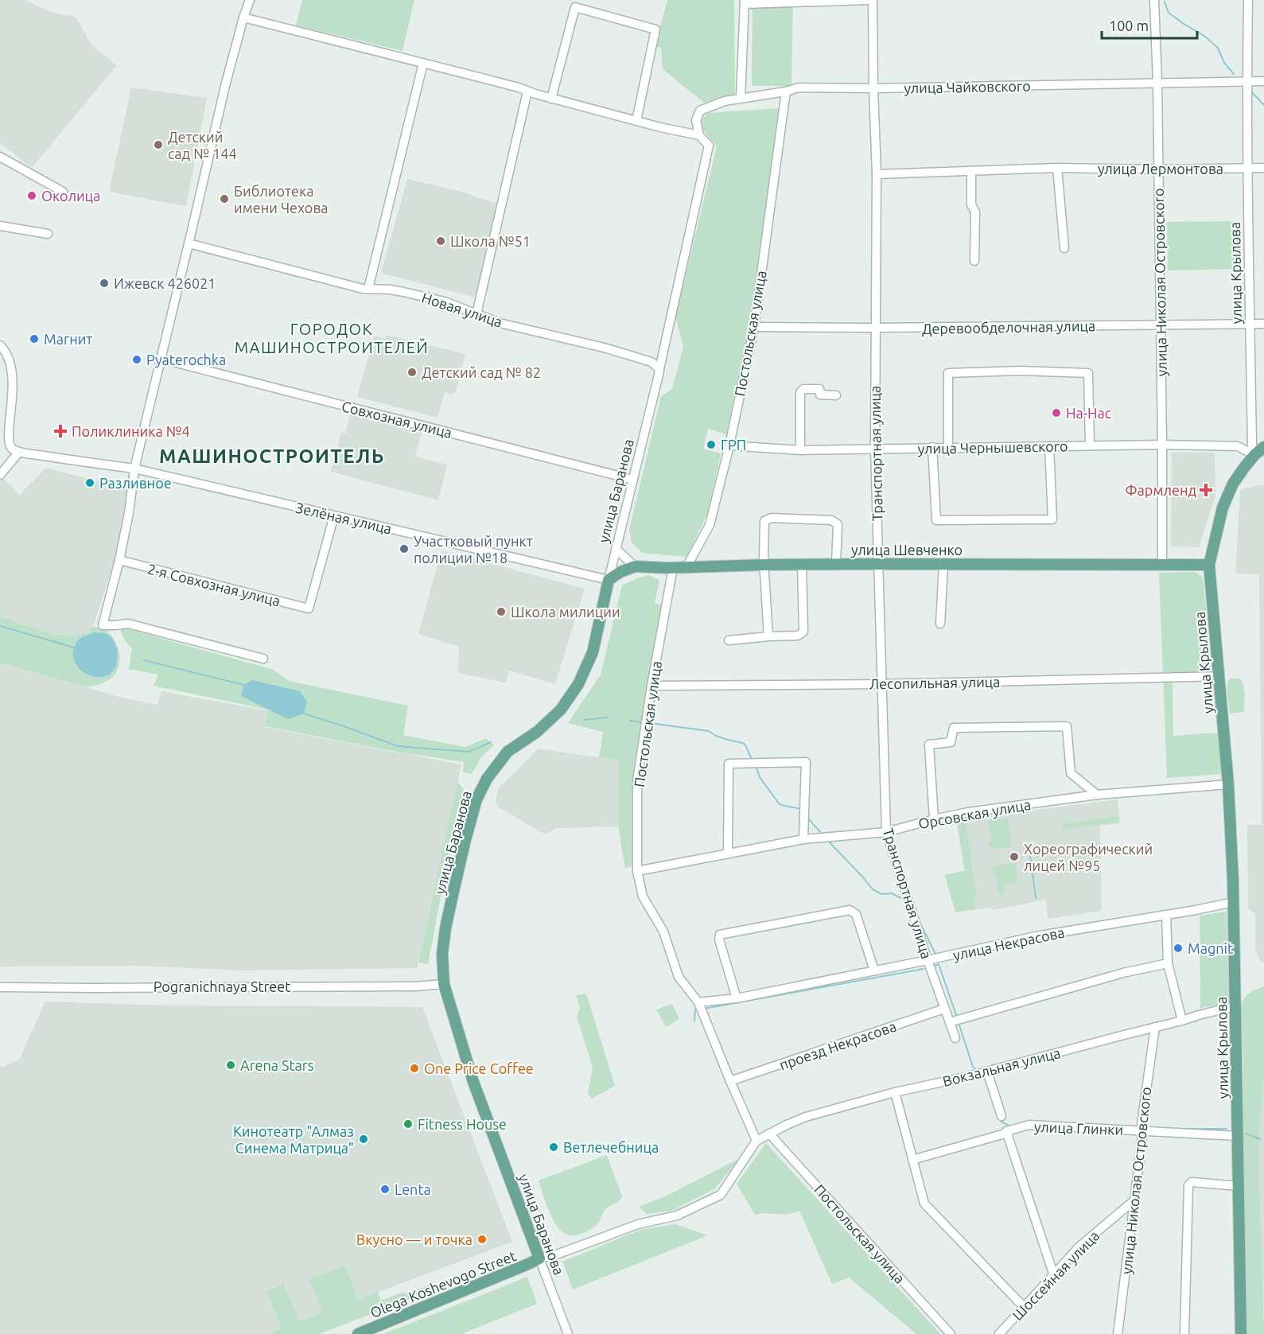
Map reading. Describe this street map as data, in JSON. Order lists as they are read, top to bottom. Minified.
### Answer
{"streets":{"main road":["улица Крылова","улица Баранова","улица Шевченко","Olega Koshevogo Street"],"street":["улица Чайковского","улица Лермонтова","улица Николая Островского","Новая улица","Деревообделочная улица","Постольская улица","Совхозная улица","улица Чернышевского","Транспортная улица","Зелёная улица","2-я Совхозная улица","Лесопильная улица","Орсовская улица","улица Некрасова","Pogranichnaya Street","проезд Некрасова","Вокзальная улица","улица Глинки","Шоссейная улица"]},"crossings":[["улица Чайковского","улица Крылова"],["улица Чайковского","улица Николая Островского"],["улица Чайковского","Постольская улица"],["улица Чайковского","Транспортная улица"],["улица Лермонтова","улица Крылова"],["улица Лермонтова","улица Николая Островского"],["улица Лермонтова","Транспортная улица"],["улица Крылова","Деревообделочная улица"],["улица Крылова","улица Чернышевского"],["улица Крылова","улица Шевченко"],["улица Крылова","Лесопильная улица"],["улица Крылова","Орсовская улица"],["улица Крылова","улица Некрасова"],["улица Крылова","Вокзальная улица"],["улица Крылова","улица Глинки"],["улица Николая Островского","Деревообделочная улица"],["улица Николая Островского","улица Чернышевского"],["улица Николая Островского","улица Шевченко"],["улица Николая Островского","Вокзальная улица"],["улица Николая Островского","улица Глинки"],["улица Николая Островского","Шоссейная улица"],["Новая улица","улица Баранова"],["Деревообделочная улица","Постольская улица"],["Деревообделочная улица","Транспортная улица"],["Постольская улица","улица Чернышевского"],["Постольская улица","улица Шевченко"],["Постольская улица","Лесопильная улица"],["Постольская улица","Орсовская улица"],["Постольская улица","улица Некрасова"],["Постольская улица","проезд Некрасова"],["Постольская улица","Вокзальная улица"],["Совхозная улица","улица Баранова"],["улица Чернышевского","Транспортная улица"],["Транспортная улица","улица Шевченко"],["Транспортная улица","Лесопильная улица"],["Транспортная улица","Орсовская улица"],["Транспортная улица","улица Некрасова"],["Транспортная улица","проезд Некрасова"],["улица Баранова","Зелёная улица"],["улица Баранова","улица Шевченко"],["улица Баранова","Pogranichnaya Street"],["улица Баранова","Olega Koshevogo Street"],["Зелёная улица","улица Шевченко"],["Зелёная улица","2-я Совхозная улица"]],"districts":["ГОРОДОК МАШИНОСТРОИТЕЛЕЙ","МАШИНОСТРОИТЕЛЬ"],"places":{"other":["Детский сад № 144","Околица","Библиотека имени Чехова","Школа №51","Ижевск 426021","Магнит","Pyaterochka","Детский сад № 82","На-Нас","ГРП","Разливное","Участковый пункт полиции №18","Школа милиции","Хореографический лицей №95","Magnit","Arena Stars","One Price Coffee","Fitness House","Кинотеатр \"Алмаз Синема Матрица\"","Ветлечебница","Lenta","Вкусно — и точка"],"health":["Поликлиника №4","Фармленд"]},"scale_bar":"100 m"}
